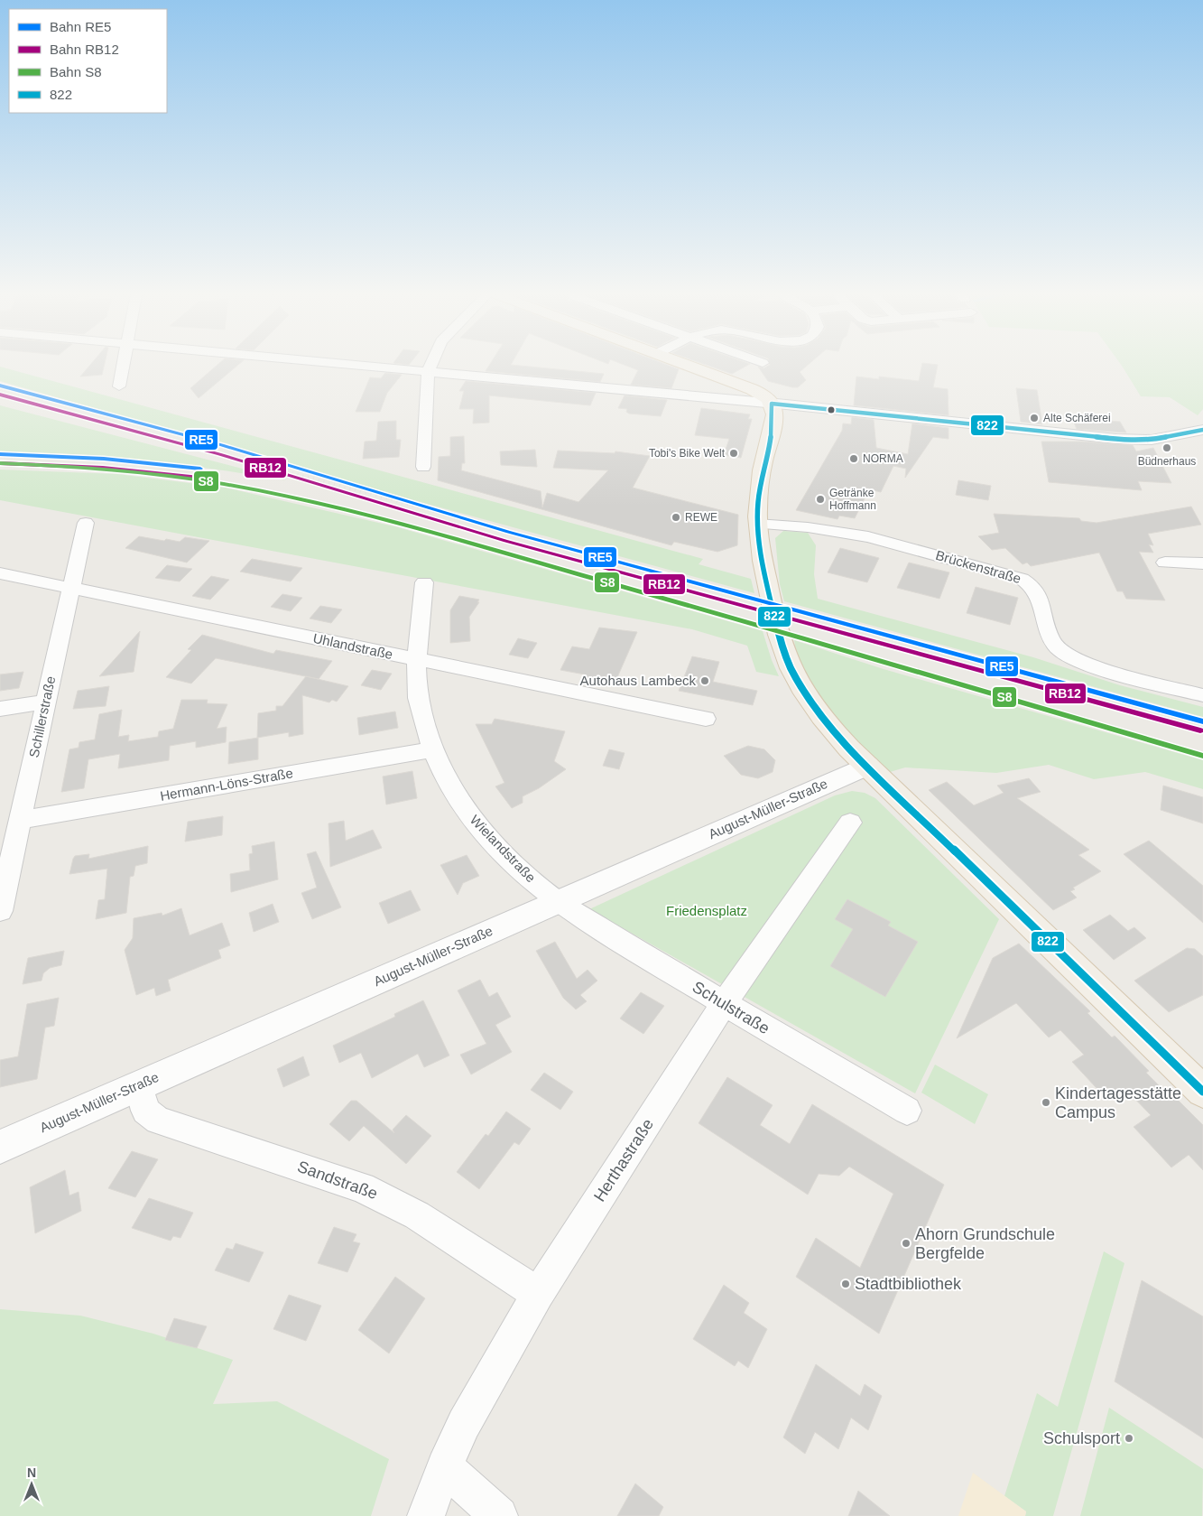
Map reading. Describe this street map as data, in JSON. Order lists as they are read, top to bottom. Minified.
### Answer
{"streets":{"main road":["August-Müller-Straße"],"street":["Brückenstraße","Uhlandstraße","Schillerstraße","Hermann-Löns-Straße","Wielandstraße","Schulstraße","Herthastraße","Sandstraße"]},"crossings":[["Uhlandstraße","Schillerstraße"],["Uhlandstraße","Wielandstraße"],["Schillerstraße","Hermann-Löns-Straße"],["Hermann-Löns-Straße","Wielandstraße"],["August-Müller-Straße","Wielandstraße"],["August-Müller-Straße","Schulstraße"],["August-Müller-Straße","Sandstraße"],["Wielandstraße","Schulstraße"],["Schulstraße","Herthastraße"],["Herthastraße","Sandstraße"]],"parks":["Friedensplatz"],"places":["Alte Schäferei","Büdnerhaus","Tobi's Bike Welt","NORMA","Getränke Hoffmann","REWE","Autohaus Lambeck","Kindertagesstätte Campus","Ahorn Grundschule Bergfelde","Stadtbibliothek","Schulsport"],"lines":["rail line RE5","rail line RB12","transit line 822","rail line S8"],"legend":["Bahn RE5","Bahn RB12","Bahn S8","822"],"north":"top"}
